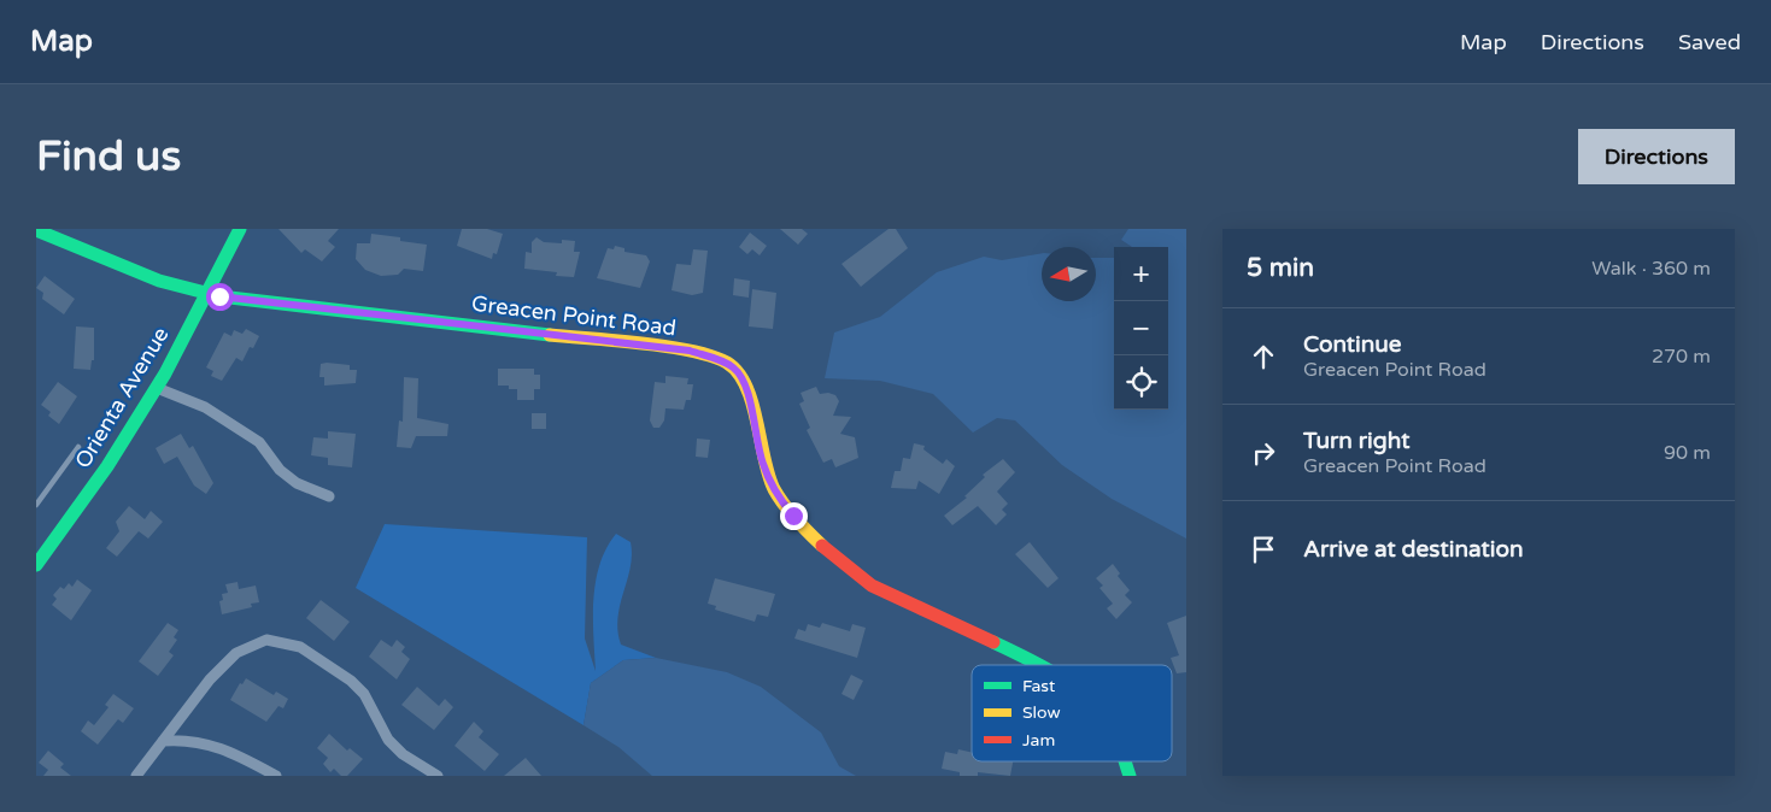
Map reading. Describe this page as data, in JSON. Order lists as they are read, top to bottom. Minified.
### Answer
{"streets":{"street":["Greacen Point Road","Orienta Avenue"]},"crossings":[["Greacen Point Road","Orienta Avenue"]],"legend":["Fast","Slow","Jam"],"north":"left","page":{"header":"Map","nav":["Map","Directions","Saved"],"buttons":"Directions","title":"Find us","heading":["5 min","Walk · 360 m"],"map_buttons":["+","−"],"list":[["Continue","Greacen Point Road","270 m"],["Turn right","Greacen Point Road","90 m"],"Arrive at destination"]}}
